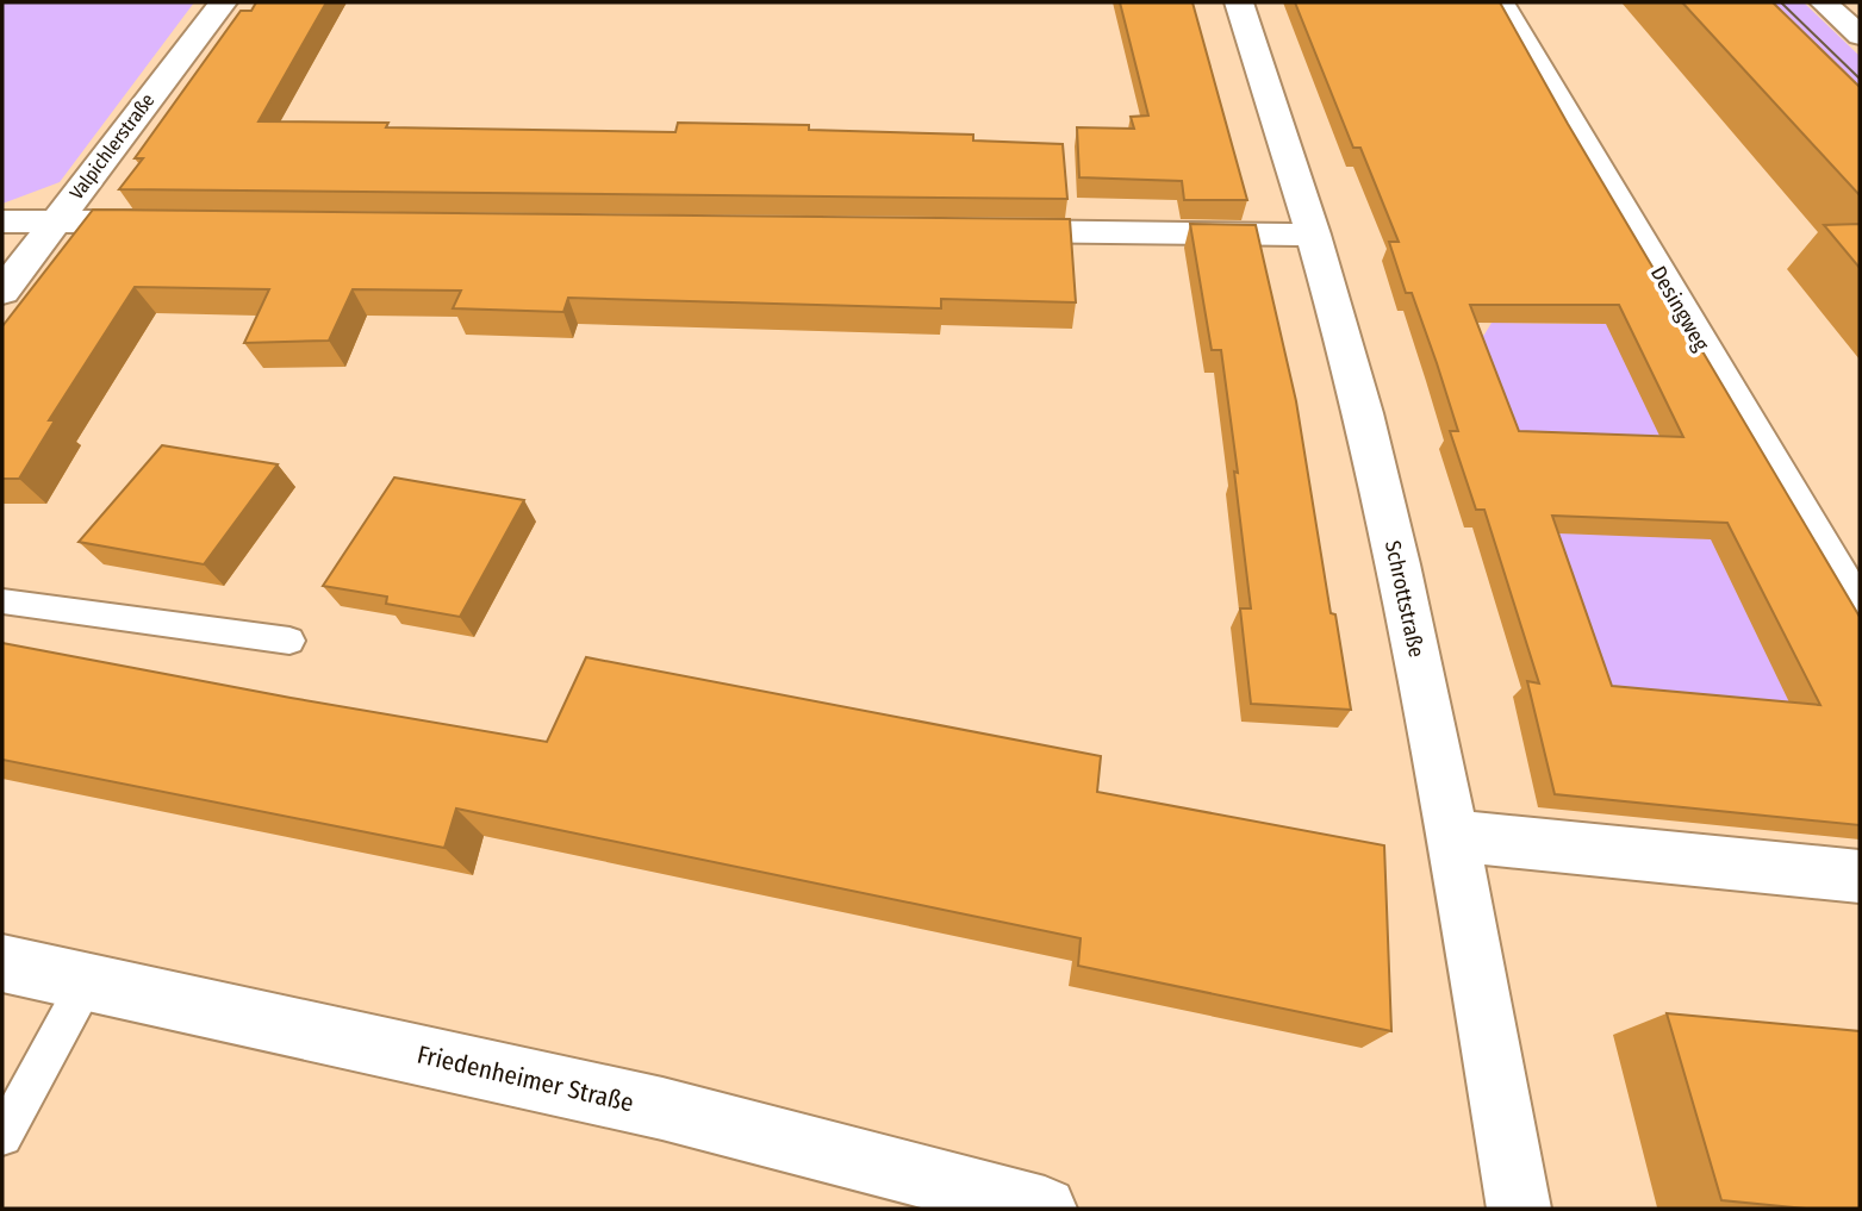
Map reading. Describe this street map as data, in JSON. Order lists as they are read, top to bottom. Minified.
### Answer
{"streets":{"street":["Valpichlerstraße","Desingweg","Schrottstraße","Friedenheimer Straße"]}}
